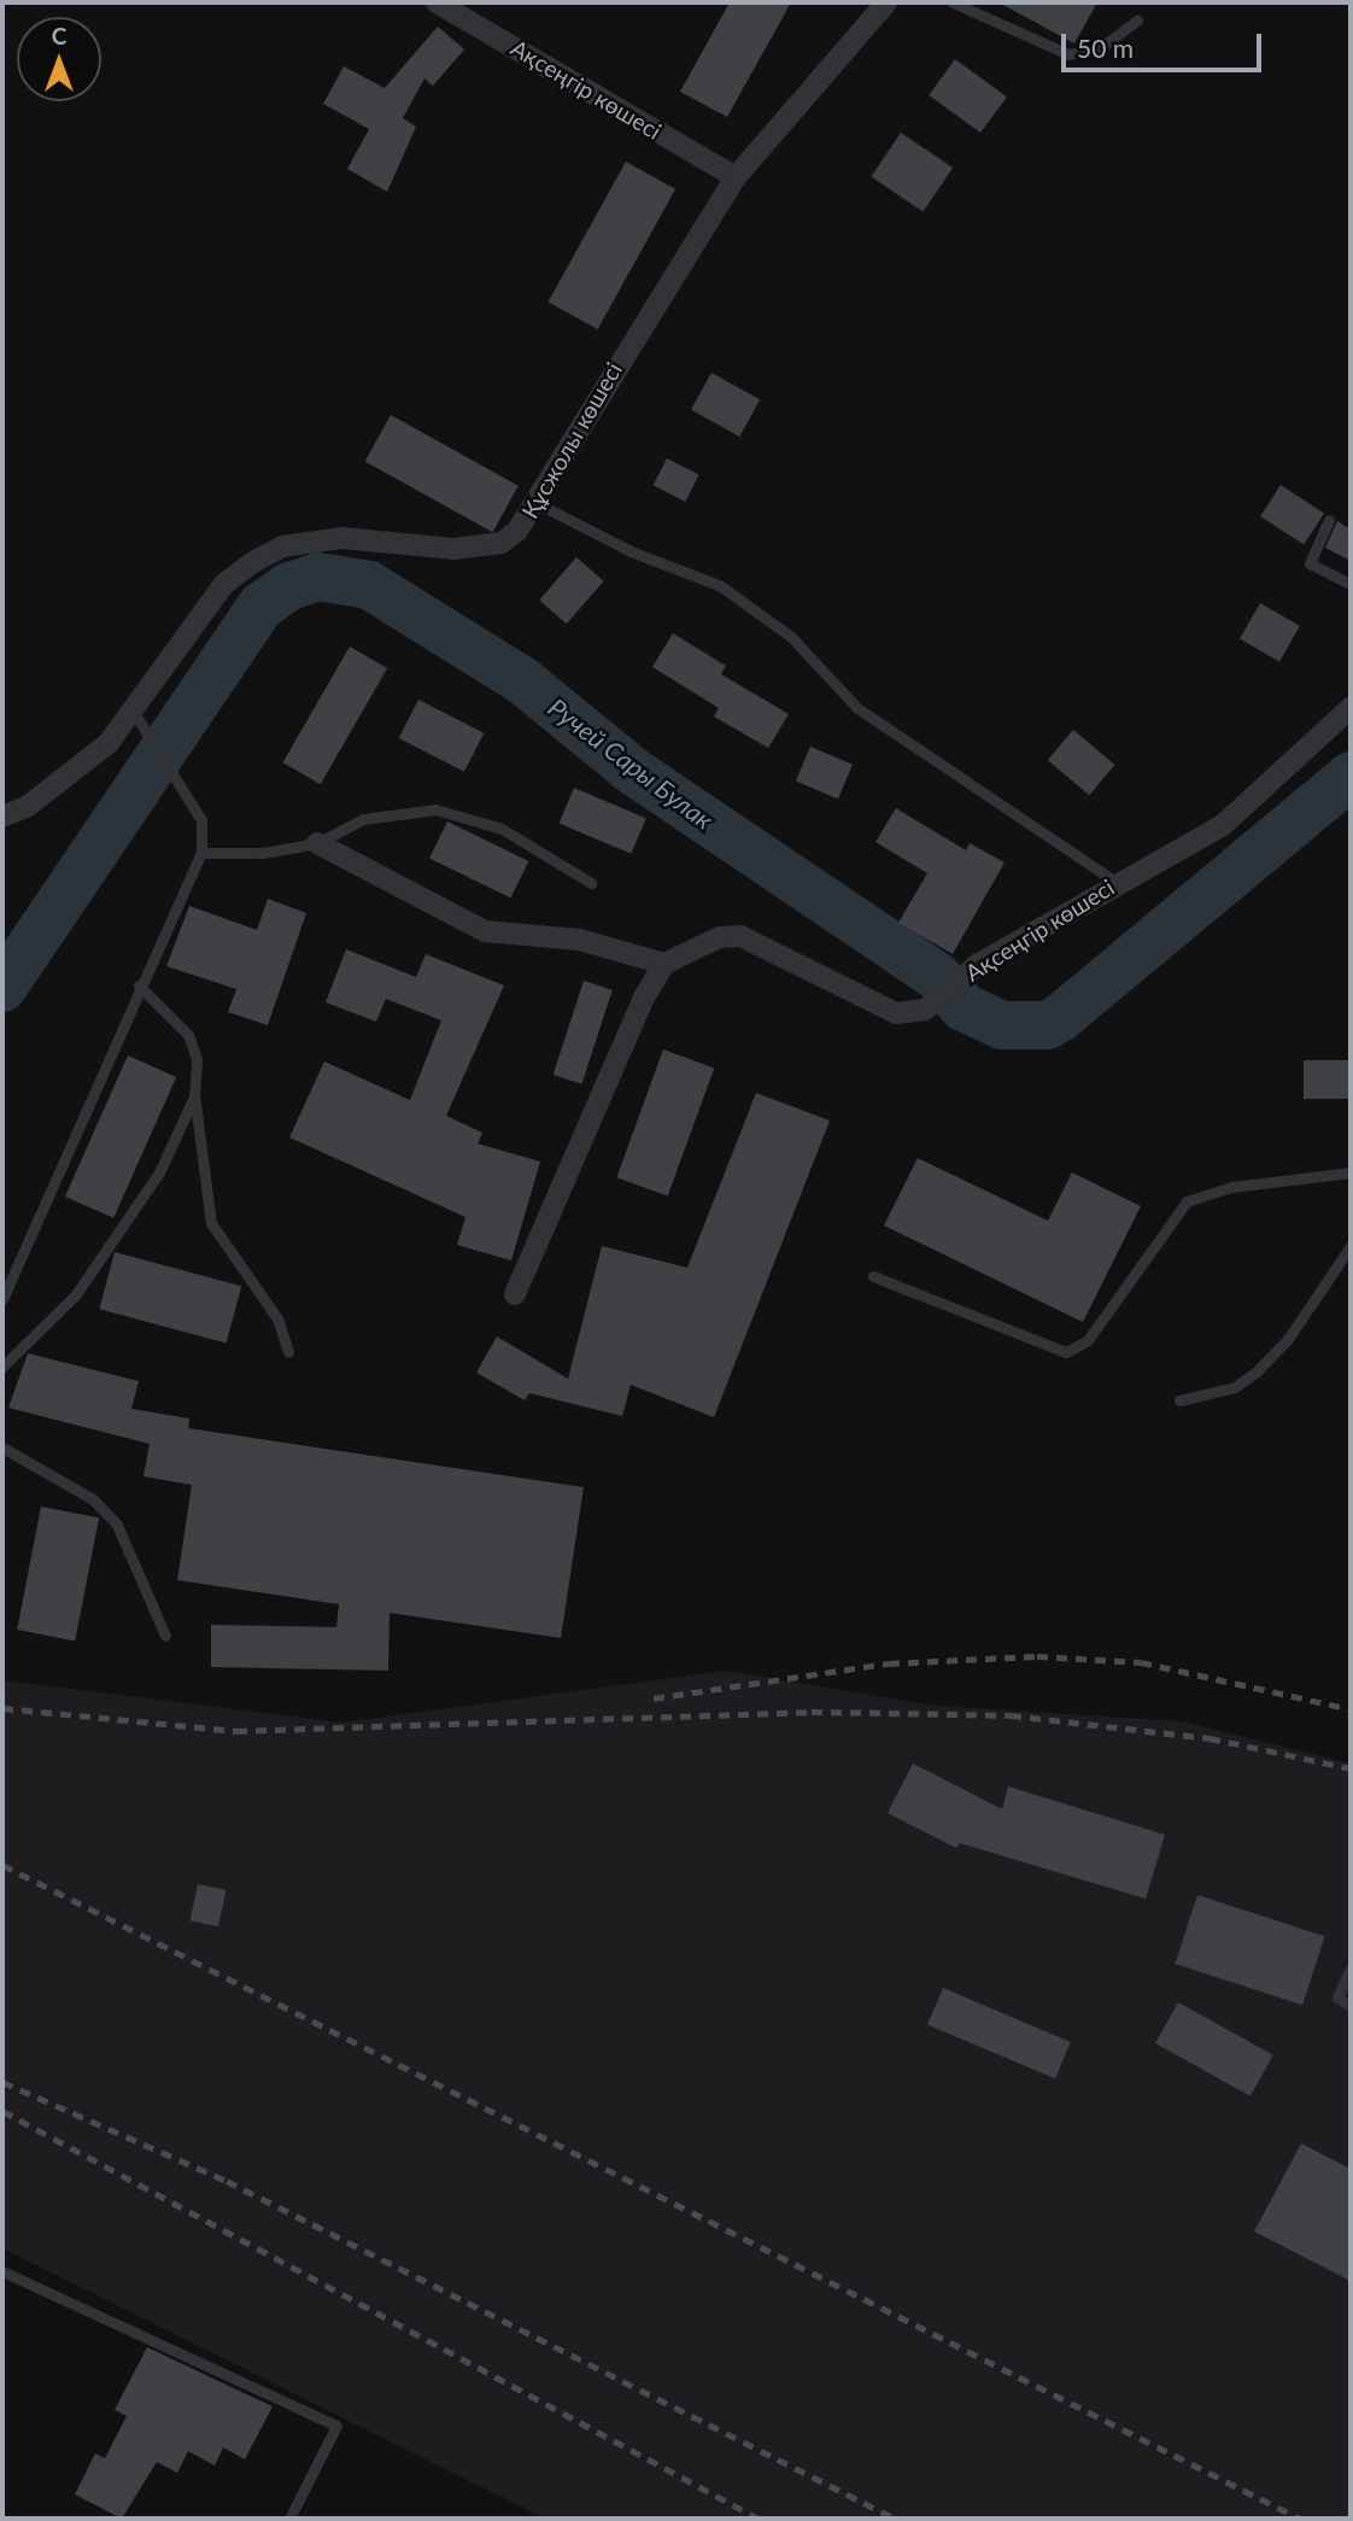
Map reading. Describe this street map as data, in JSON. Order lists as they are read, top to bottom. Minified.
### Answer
{"streets":{"street":["Ақсеңгір көшесі","Құсжолы көшесі"]},"crossings":[["Ақсеңгір көшесі","Құсжолы көшесі"]],"water":["Ручей Сары Булак"],"scale_bar":"50 m","north":"top"}
